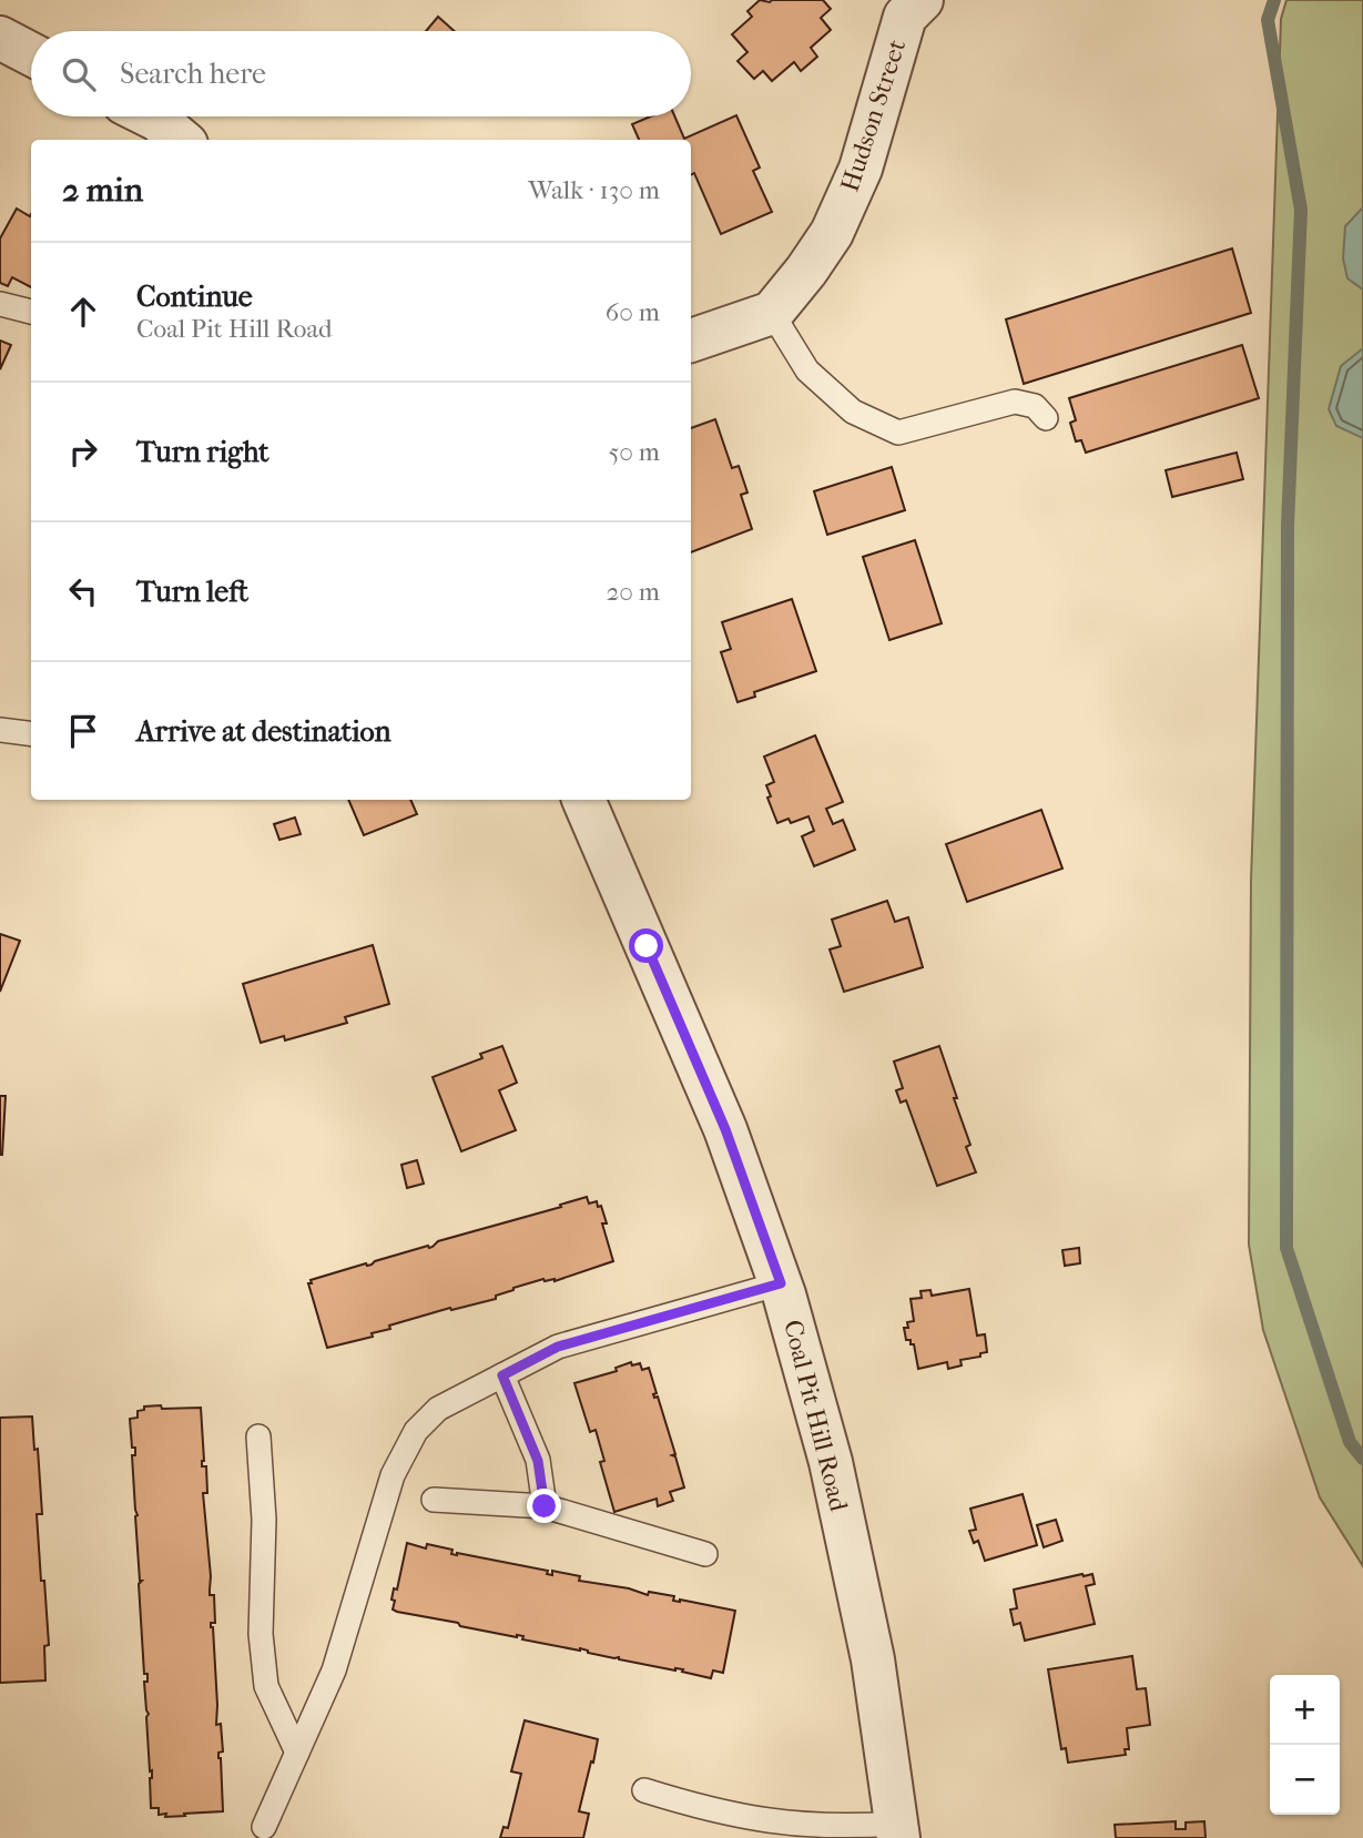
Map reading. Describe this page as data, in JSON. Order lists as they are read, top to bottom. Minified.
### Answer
{"streets":{"street":["Hudson Street","Coal Pit Hill Road"]},"page":{"search":"Search here","heading":["2 min","Walk · 130 m"],"list":[["Continue","Coal Pit Hill Road","60 m"],["Turn right","50 m"],["Turn left","20 m"],"Arrive at destination"],"map_buttons":["+","−"]}}
